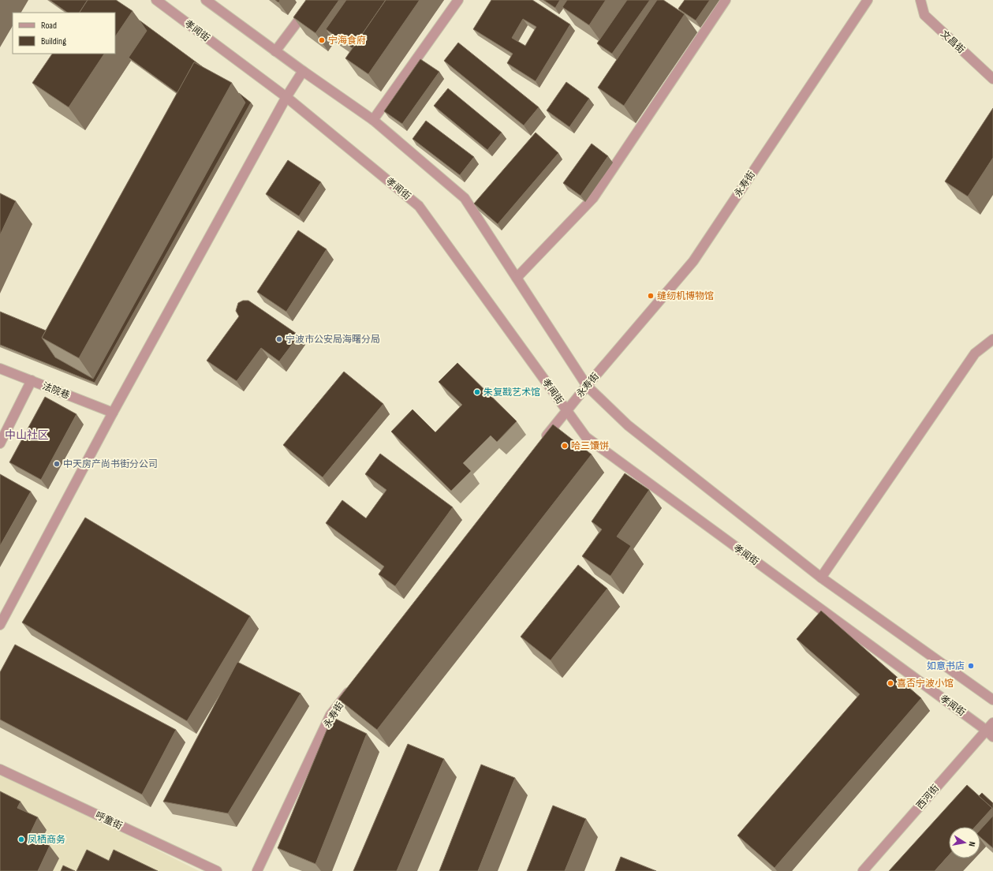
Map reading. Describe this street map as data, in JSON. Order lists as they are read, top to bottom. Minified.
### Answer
{"streets":{"street":["孝闻街","文昌街","永寿街","法院巷","西河街","呼童街"]},"crossings":[["孝闻街","永寿街"],["孝闻街","西河街"]],"districts":["中山社区"],"places":["宁海食府","缝纫机博物馆","宁波市公安局海曙分局","朱复戡艺术馆","哈三馕饼","中天房产尚书街分公司","如意书店","喜否宁波小馆","凤栖商务"],"legend":["Road","Building"],"north":"right"}
